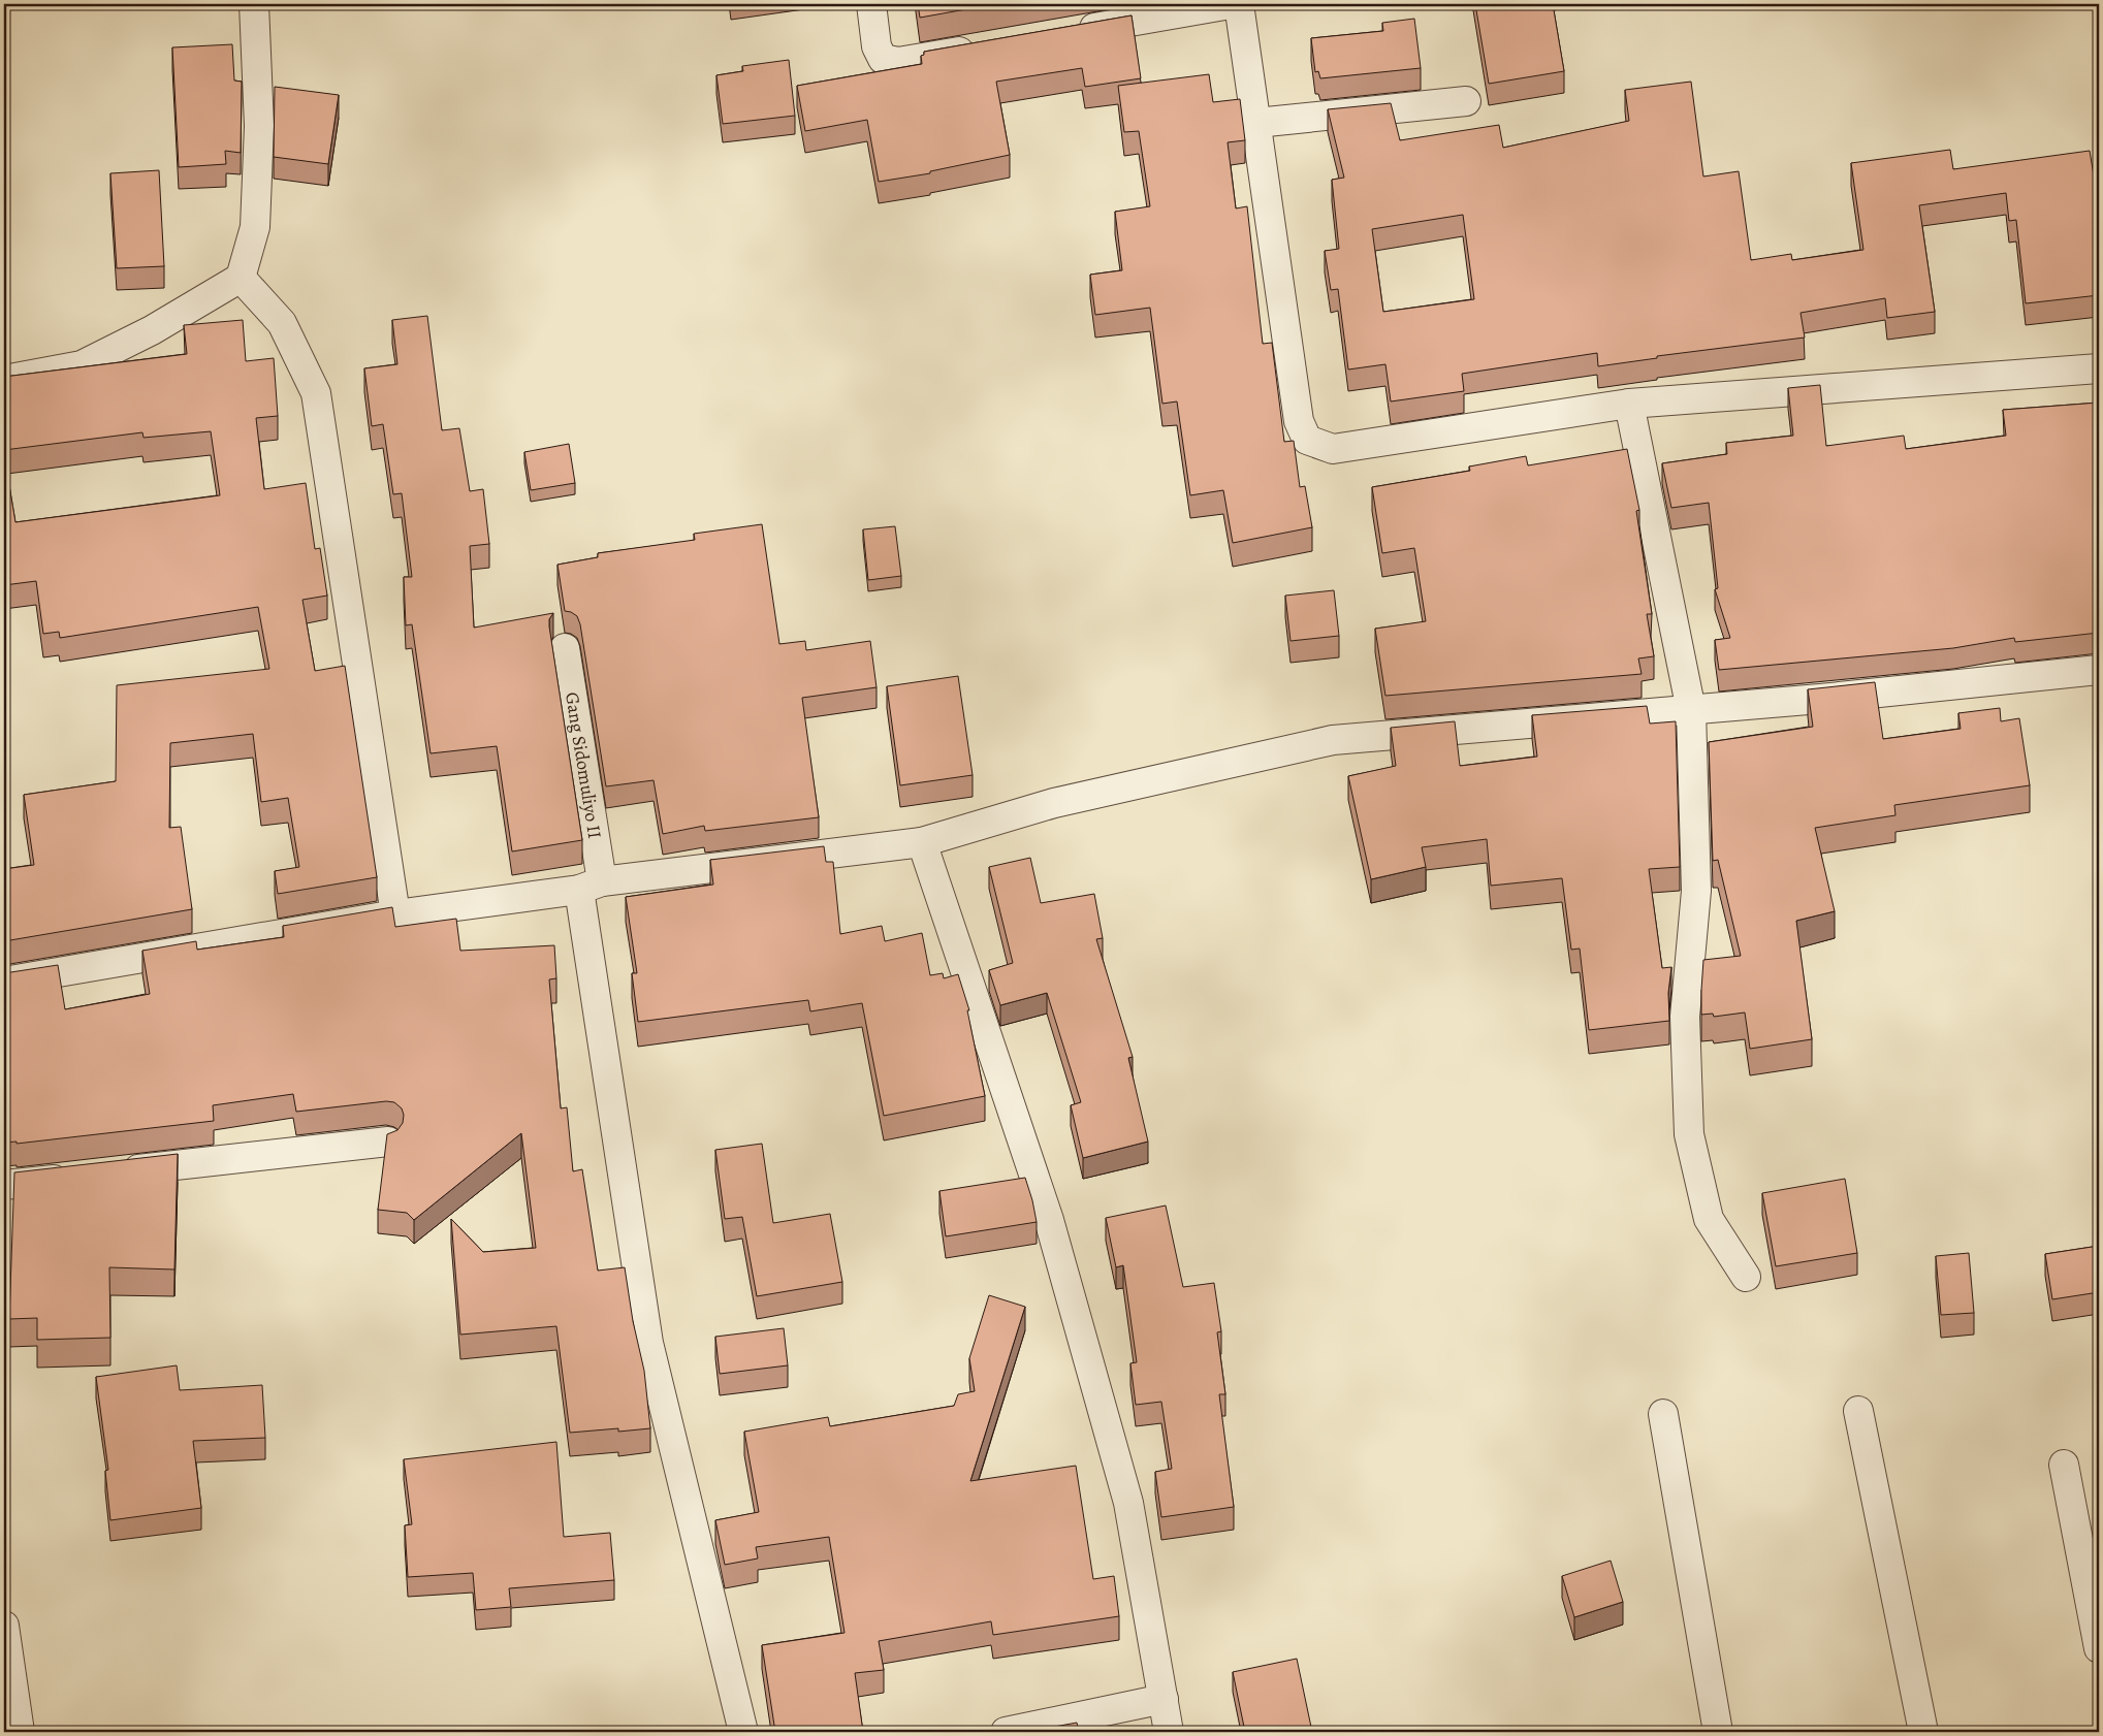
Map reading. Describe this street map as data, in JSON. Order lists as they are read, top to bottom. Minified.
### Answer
{"streets":{"street":["Gang Sidomuliyo II"]}}
